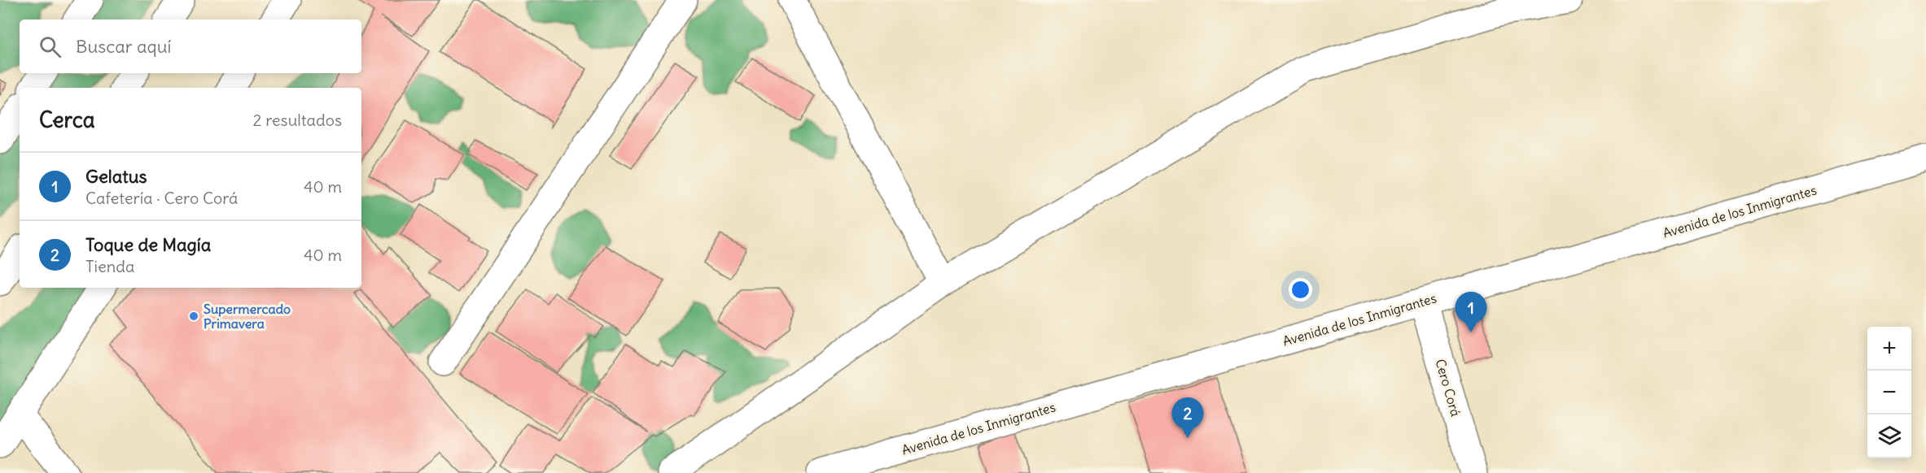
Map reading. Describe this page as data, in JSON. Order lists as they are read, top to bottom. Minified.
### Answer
{"streets":{"main road":["Avenida de los Inmigrantes","Cero Corá"]},"crossings":[["Avenida de los Inmigrantes","Cero Corá"]],"places":["Supermercado Primavera"],"page":{"search":"Buscar aquí","heading":["Cerca","2 resultados"],"list":[{"mark":"1","name":"Gelatus","note":"Cafetería · Cero Corá","value":"40 m"},{"mark":"2","name":"Toque de Magía","note":"Tienda","value":"40 m"}],"pins":["1","2"],"map_buttons":["+","−"]}}
